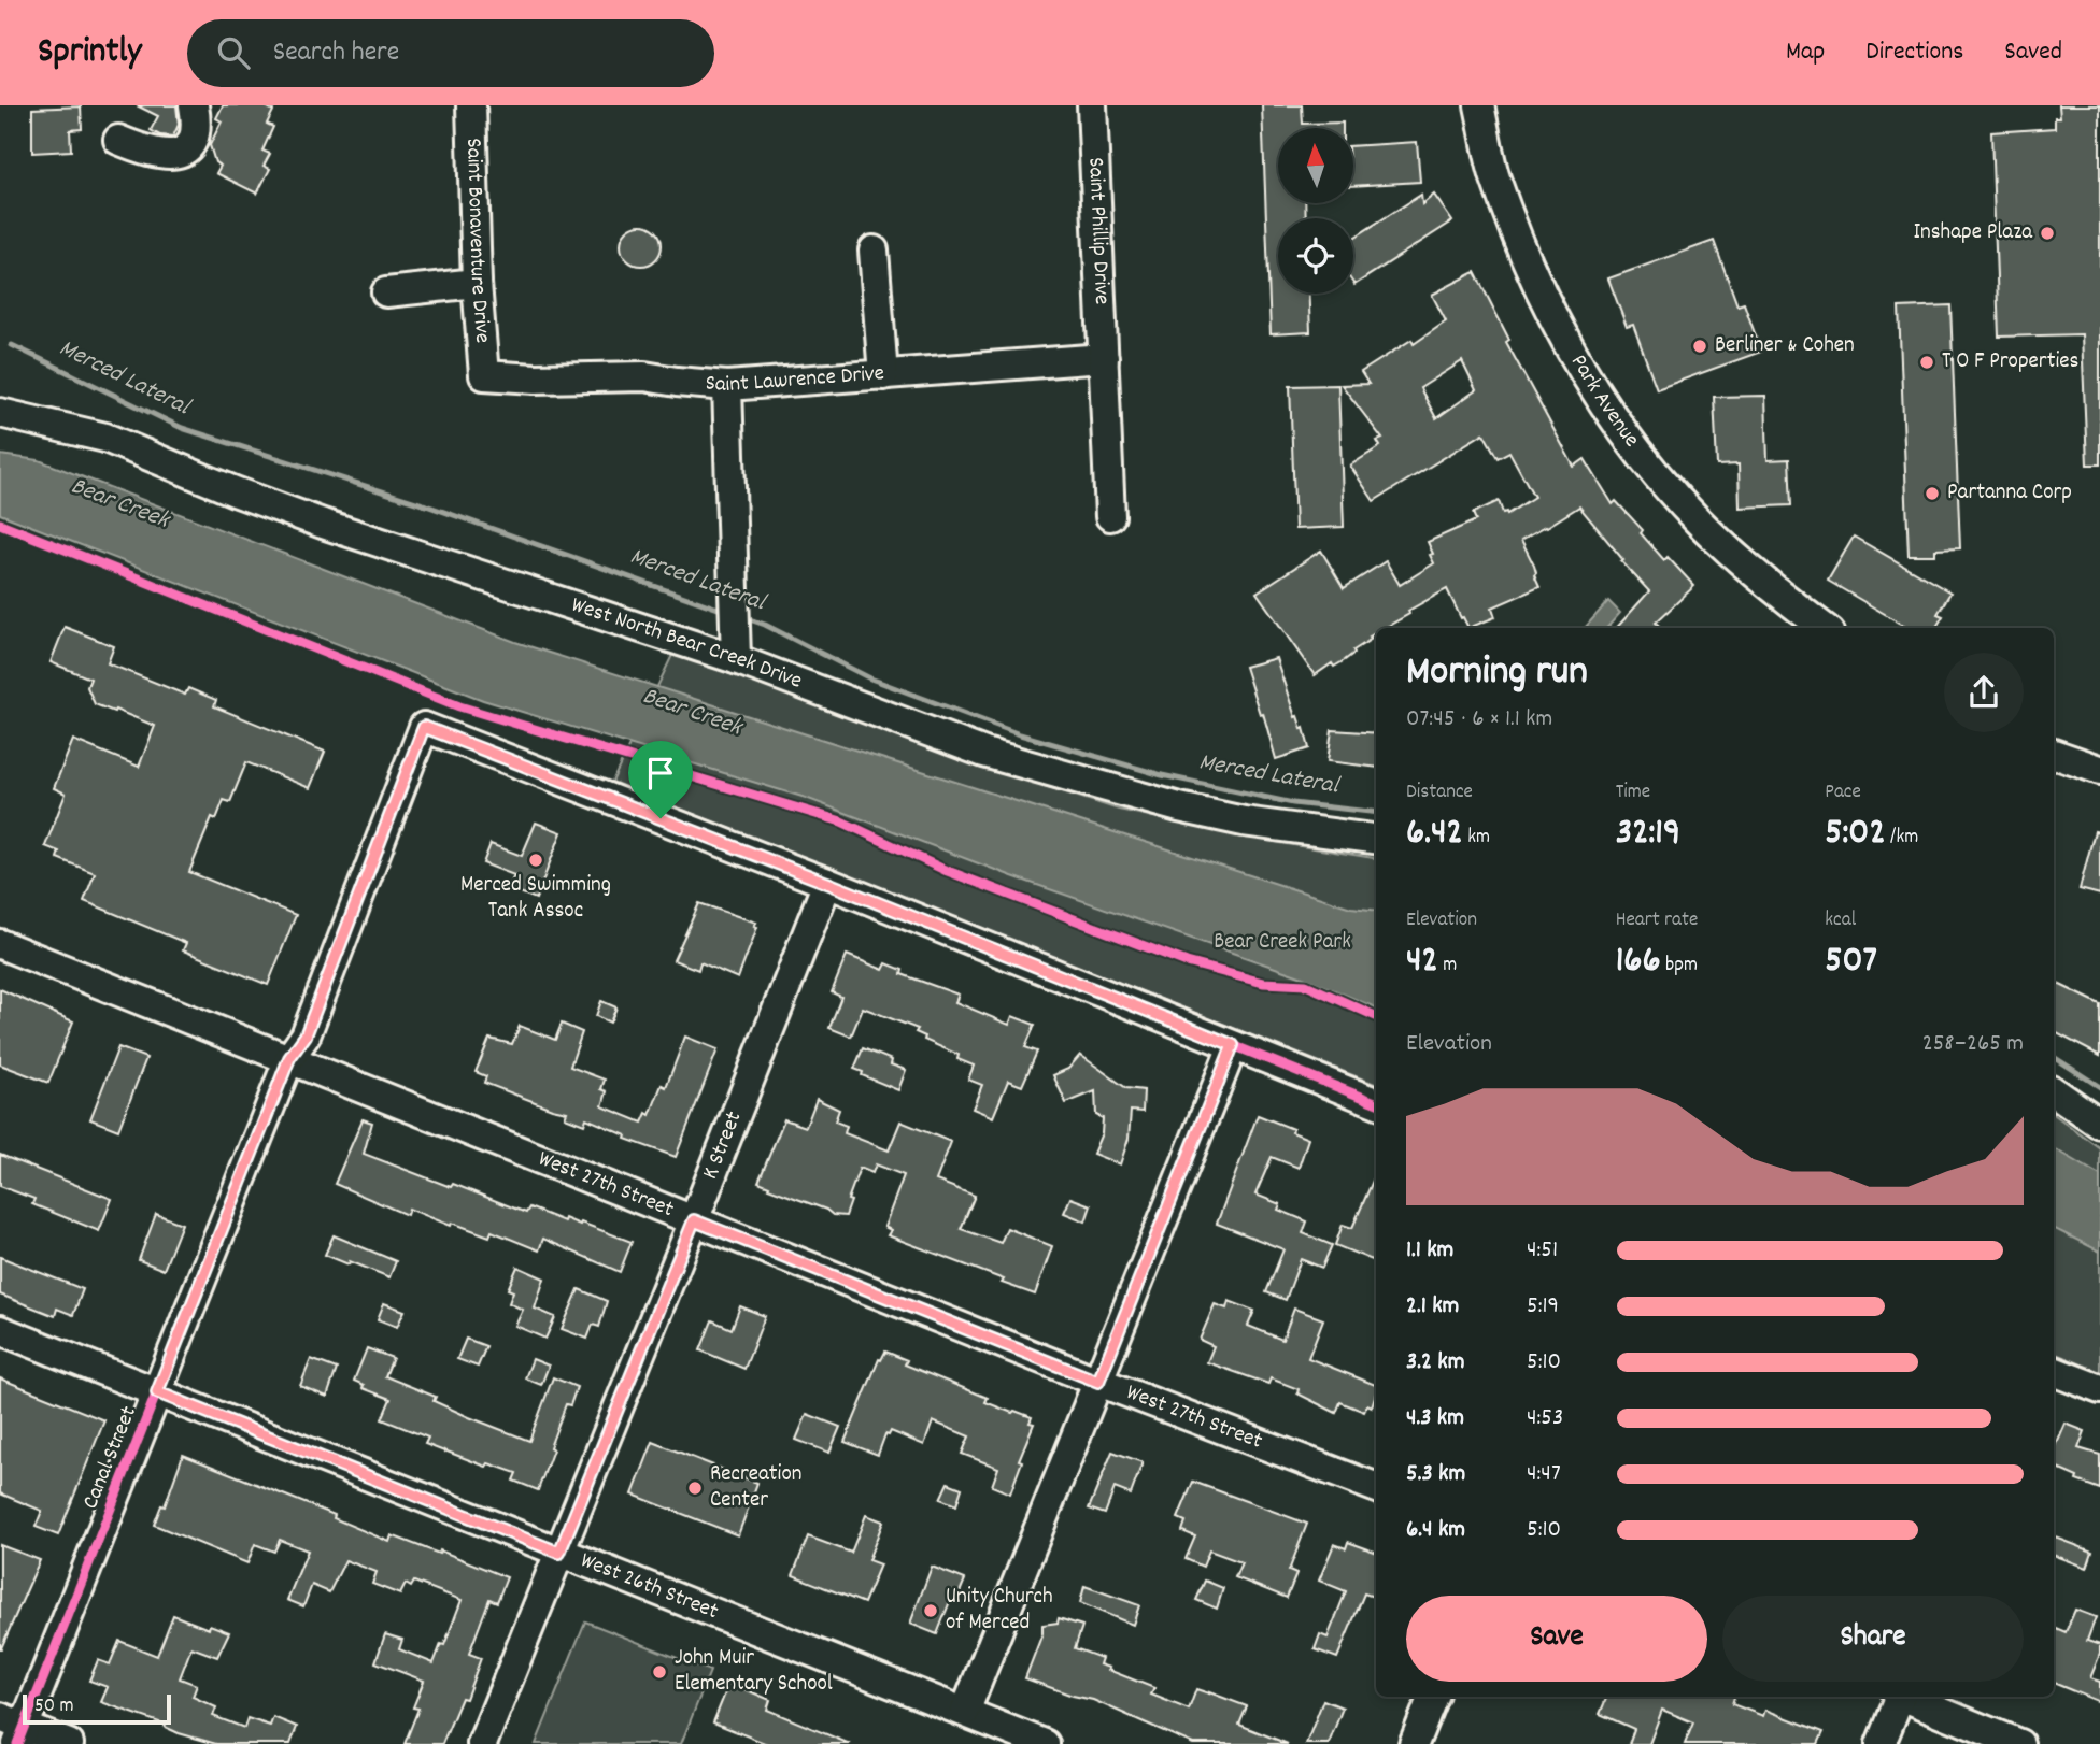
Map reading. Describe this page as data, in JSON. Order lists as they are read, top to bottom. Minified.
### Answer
{"streets":{"street":["Saint Phillip Drive","Saint Bonaventure Drive","Saint Lawrence Drive","Park Avenue","West North Bear Creek Drive","K Street","West 27th Street","Canal Street","West 26th Street"]},"crossings":[["Saint Phillip Drive","Saint Lawrence Drive"],["Saint Bonaventure Drive","Saint Lawrence Drive"],["K Street","West 27th Street"],["K Street","Canal Street"],["K Street","West 26th Street"],["West 27th Street","Canal Street"],["Canal Street","West 26th Street"]],"water":["Merced Lateral","Bear Creek"],"parks":["Bear Creek Park"],"places":["Inshape Plaza","Berliner & Cohen","T O F Properties","Partanna Corp","Merced Swimming Tank Assoc","Recreation Center","Unity Church of Merced","John Muir Elementary School"],"scale_bar":"50 m","north":"top","page":{"header":"Sprintly","search":"Search here","nav":["Map","Directions","Saved"],"heading":["Morning run","07:45 · 6 × 1.1 km"],"stats":[["Distance","6.42 km"],["Time","32:19"],["Pace","5:02 /km"],["Elevation","42 m"],["Heart rate","166 bpm"],["kcal","507"]],"chart":["Elevation","258–265 m"],"list":[{"name":"1.1 km","note":"4:51"},{"name":"2.1 km","note":"5:19"},{"name":"3.2 km","note":"5:10"},{"name":"4.3 km","note":"4:53"},{"name":"5.3 km","note":"4:47"},{"name":"6.4 km","note":"5:10"}],"buttons":["Save","Share"],"scale":"50 m"}}
